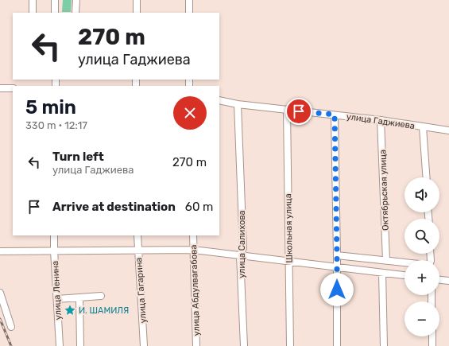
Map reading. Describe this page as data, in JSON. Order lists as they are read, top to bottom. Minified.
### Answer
{"streets":{"street":["улица Гаджиева","Октябрьская улица","Школьная улица","улица Салихова","улица Ленина","улица Гагарина","улица Абдулвагабова"]},"crossings":[["улица Гаджиева","Октябрьская улица"],["улица Гаджиева","Школьная улица"],["улица Гаджиева","улица Салихова"]],"places":{"place":["И. ШАМИЛЯ"]},"page":{"turn":["270 m","улица Гаджиева"],"heading":["5 min","330 m · 12:17"],"list":[{"name":"Turn left","note":"улица Гаджиева","value":"270 m"},{"name":"Arrive at destination","value":"60 m"}],"map_buttons":["+","−"]}}
